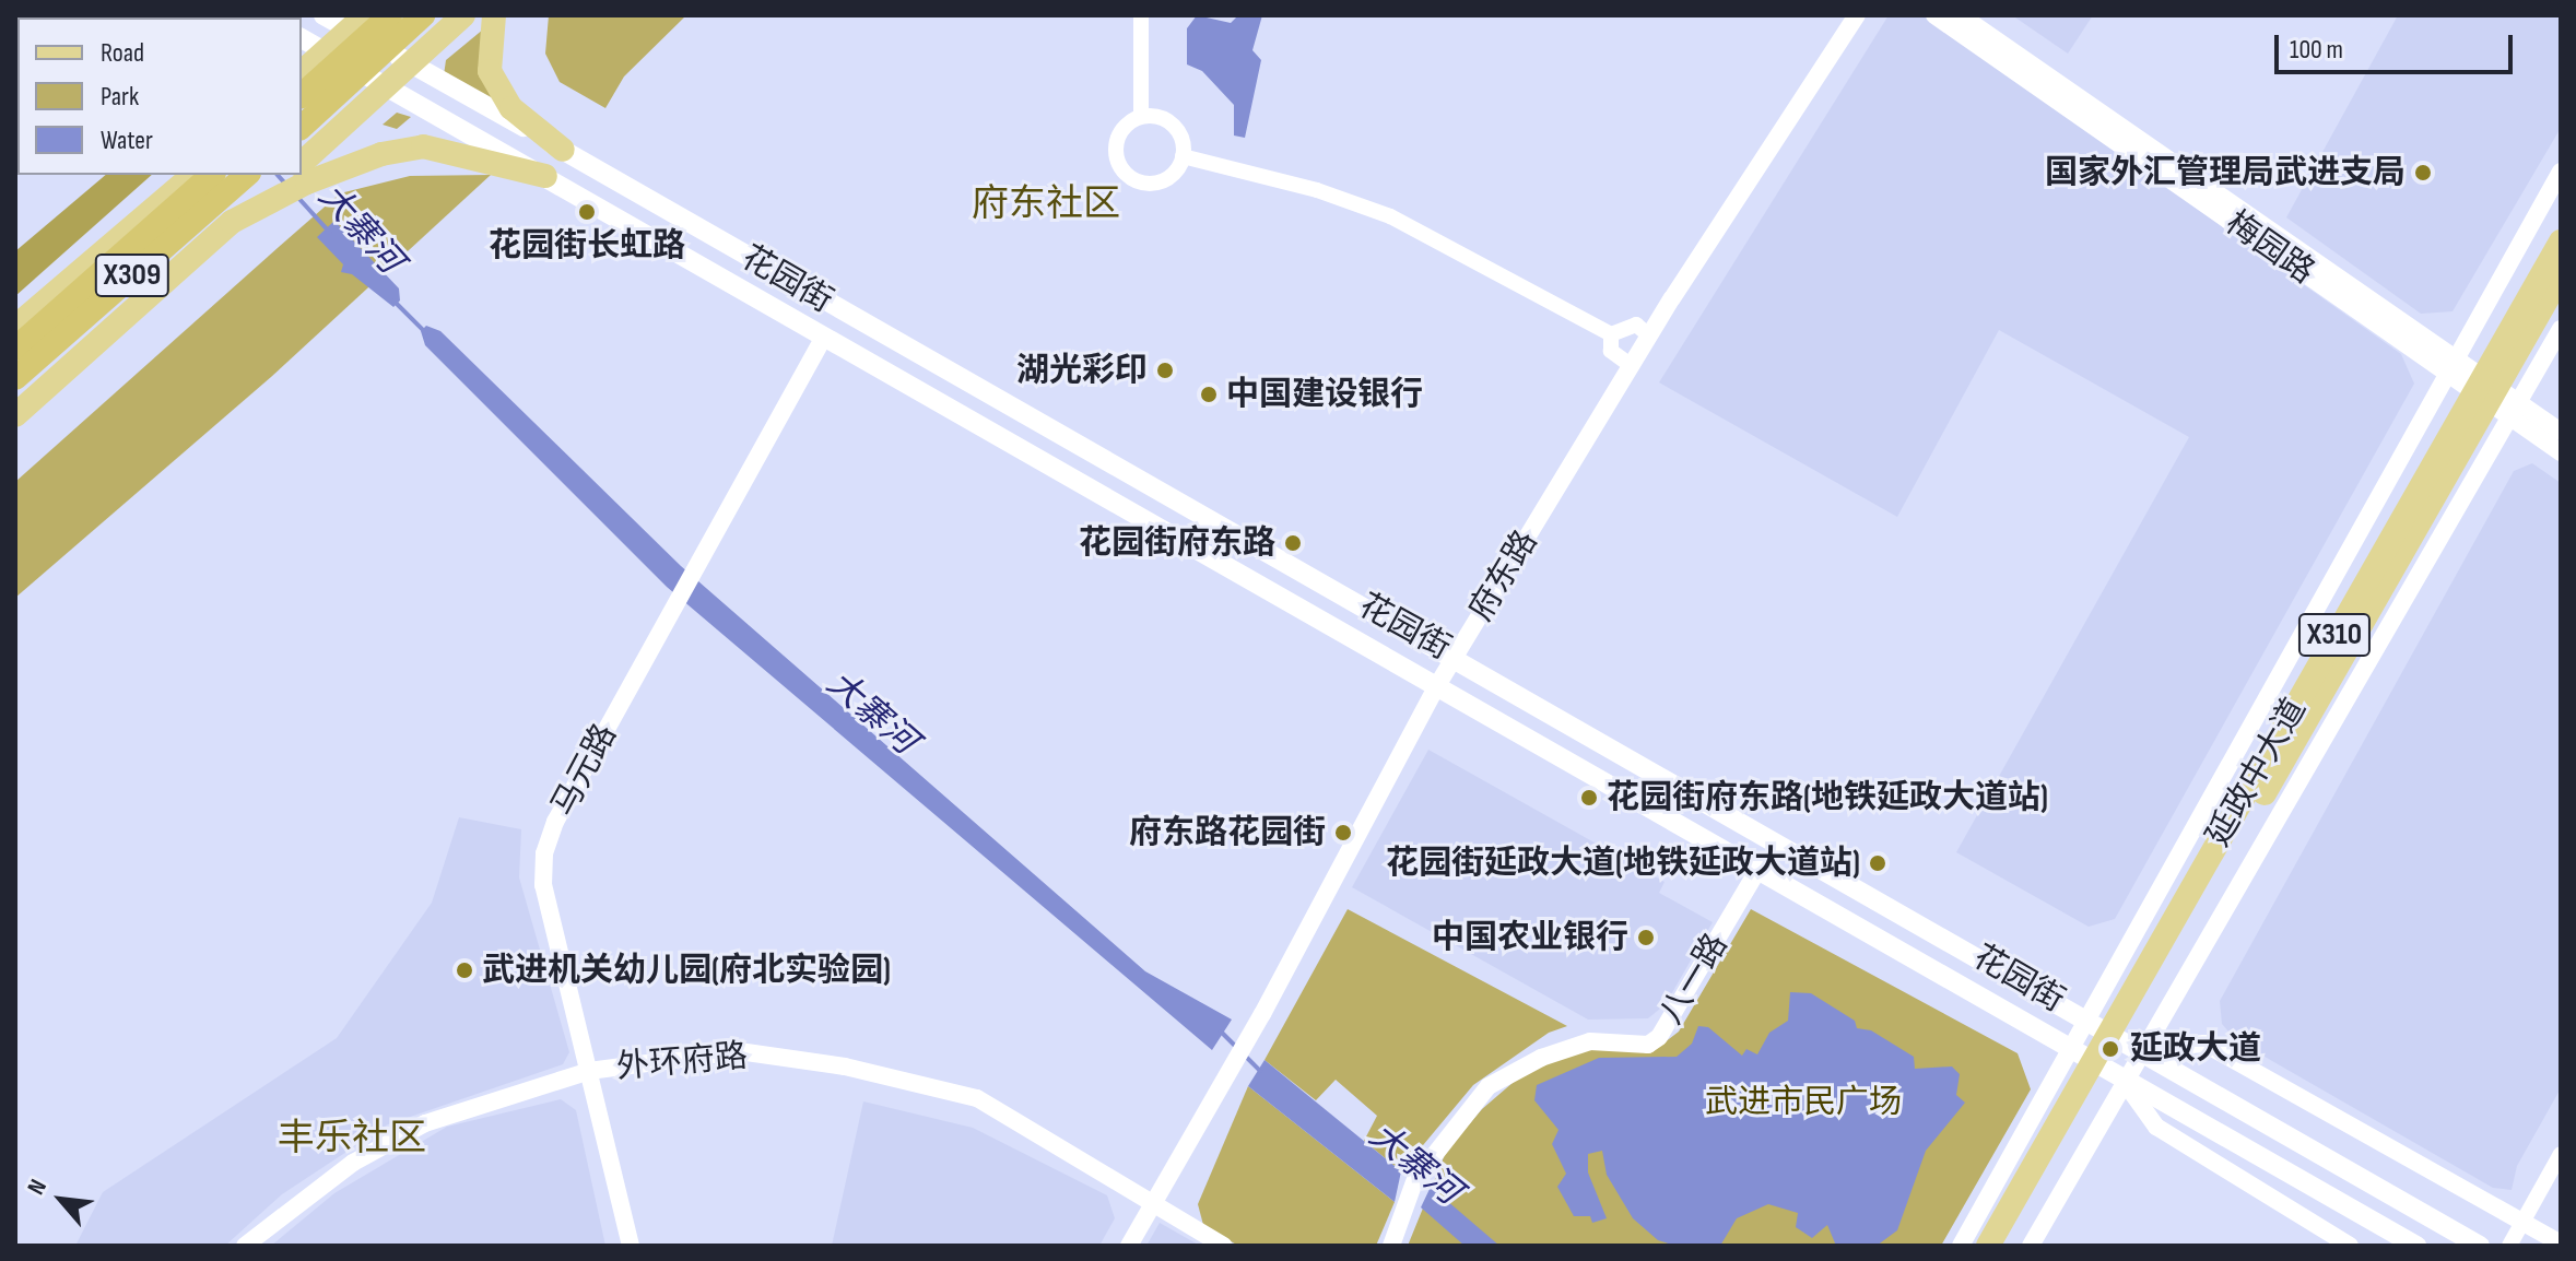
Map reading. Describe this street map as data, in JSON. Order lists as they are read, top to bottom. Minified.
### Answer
{"streets":{"highway":["X309"],"main road":["花园街","X310","延政中大道"],"street":["梅园路","府东路","马元路","八一路","外环府路"]},"crossings":[["梅园路","延政中大道"],["花园街","府东路"],["花园街","X310"],["花园街","马元路"],["花园街","延政中大道"],["花园街","八一路"],["府东路","外环府路"],["X310","延政中大道"],["马元路","外环府路"]],"districts":["府东社区","丰乐社区"],"water":["大寨河"],"parks":["武进市民广场"],"places":["国家外汇管理局武进支局","花园街长虹路","湖光彩印","中国建设银行","花园街府东路","花园街府东路(地铁延政大道站)","府东路花园街","花园街延政大道(地铁延政大道站)","中国农业银行","武进机关幼儿园(府北实验园)","延政大道"],"legend":["Road","Park","Water"],"scale_bar":"100 m","north":"top left"}
